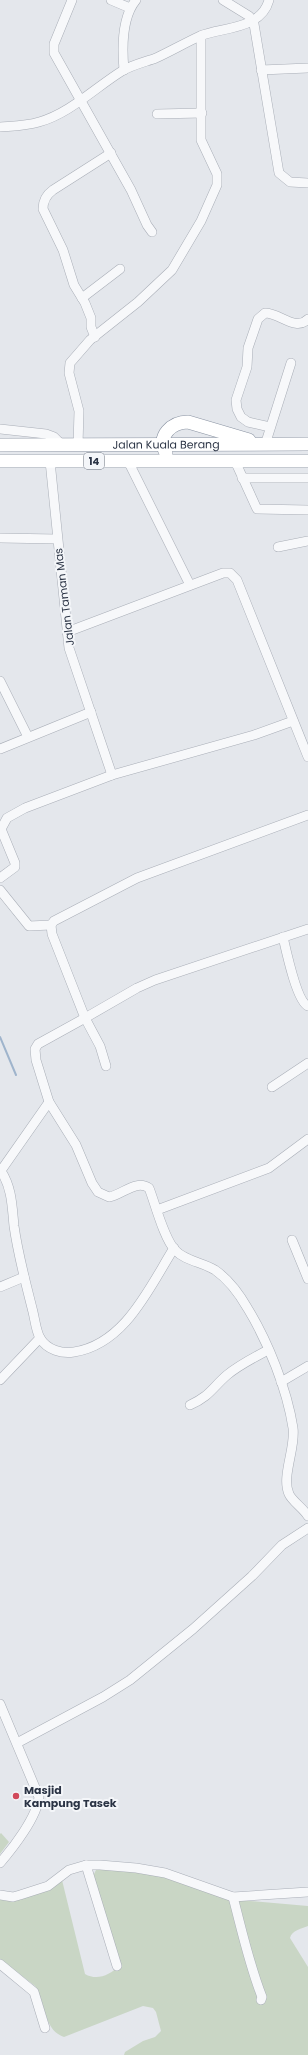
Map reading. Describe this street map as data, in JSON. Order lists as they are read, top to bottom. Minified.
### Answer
{"streets":{"highway":["Jalan Kuala Berang","14"],"street":["Jalan Taman Mas"]},"crossings":[["Jalan Kuala Berang","Jalan Taman Mas"]],"places":["Masjid Kampung Tasek"]}
